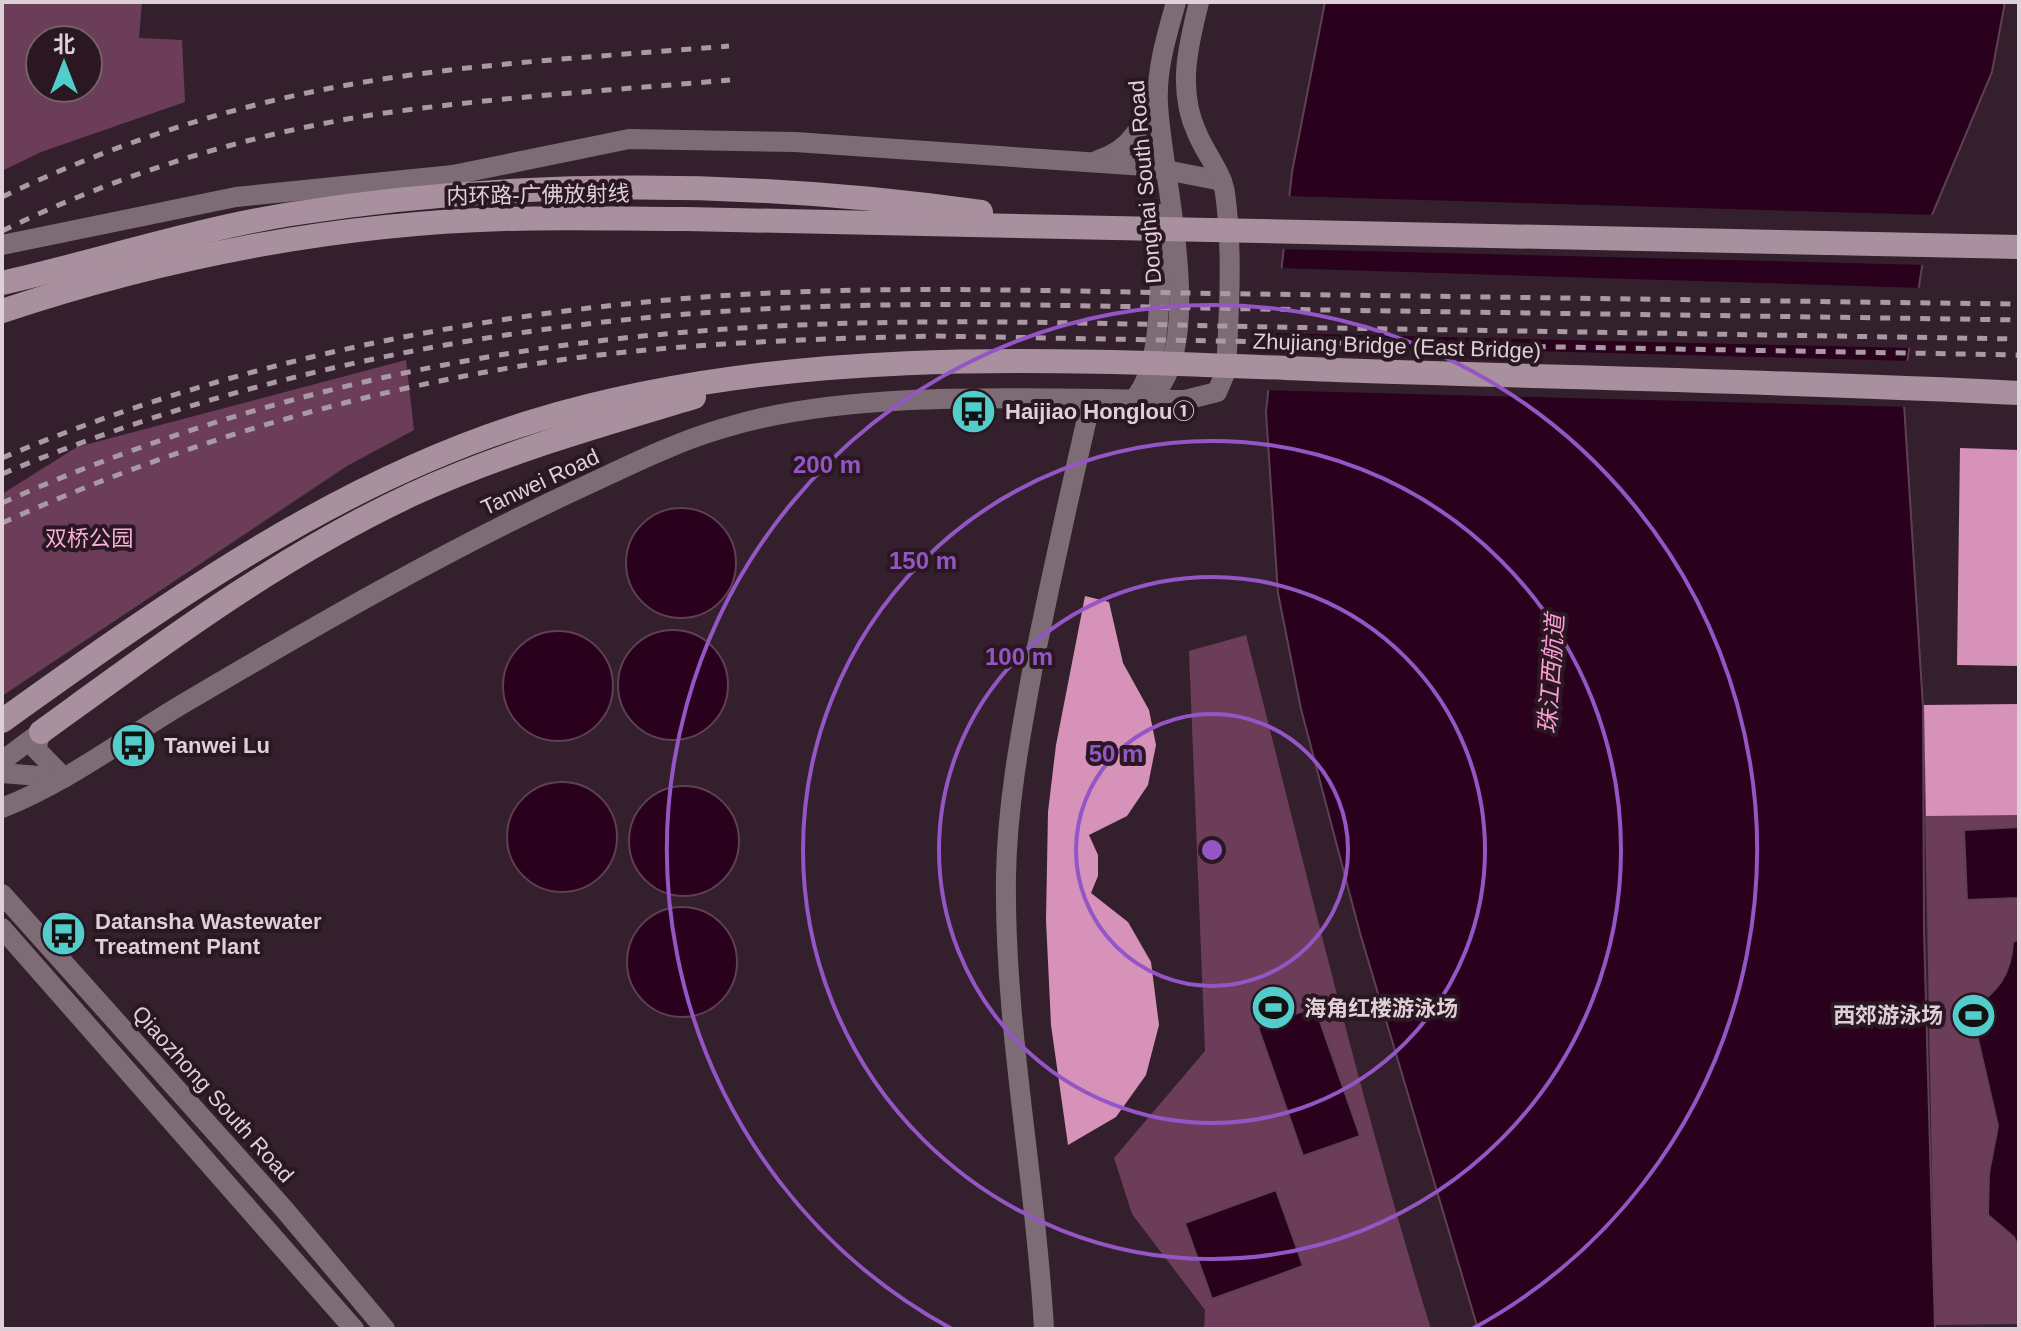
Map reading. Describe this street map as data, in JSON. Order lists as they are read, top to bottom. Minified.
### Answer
{"streets":{"highway":["内环路-广佛放射线","Zhujiang Bridge (East Bridge)"],"street":["Donghai South Road","Tanwei Road","Qiaozhong South Road"]},"water":["珠江西航道"],"parks":["双桥公园"],"places":{"bus stop":["Haijiao Honglou①","Tanwei Lu","Datansha Wastewater Treatment Plant"],"sports":["海角红楼游泳场","西郊游泳场"]},"north":"top","rings":["200 m","150 m","100 m","50 m"]}
